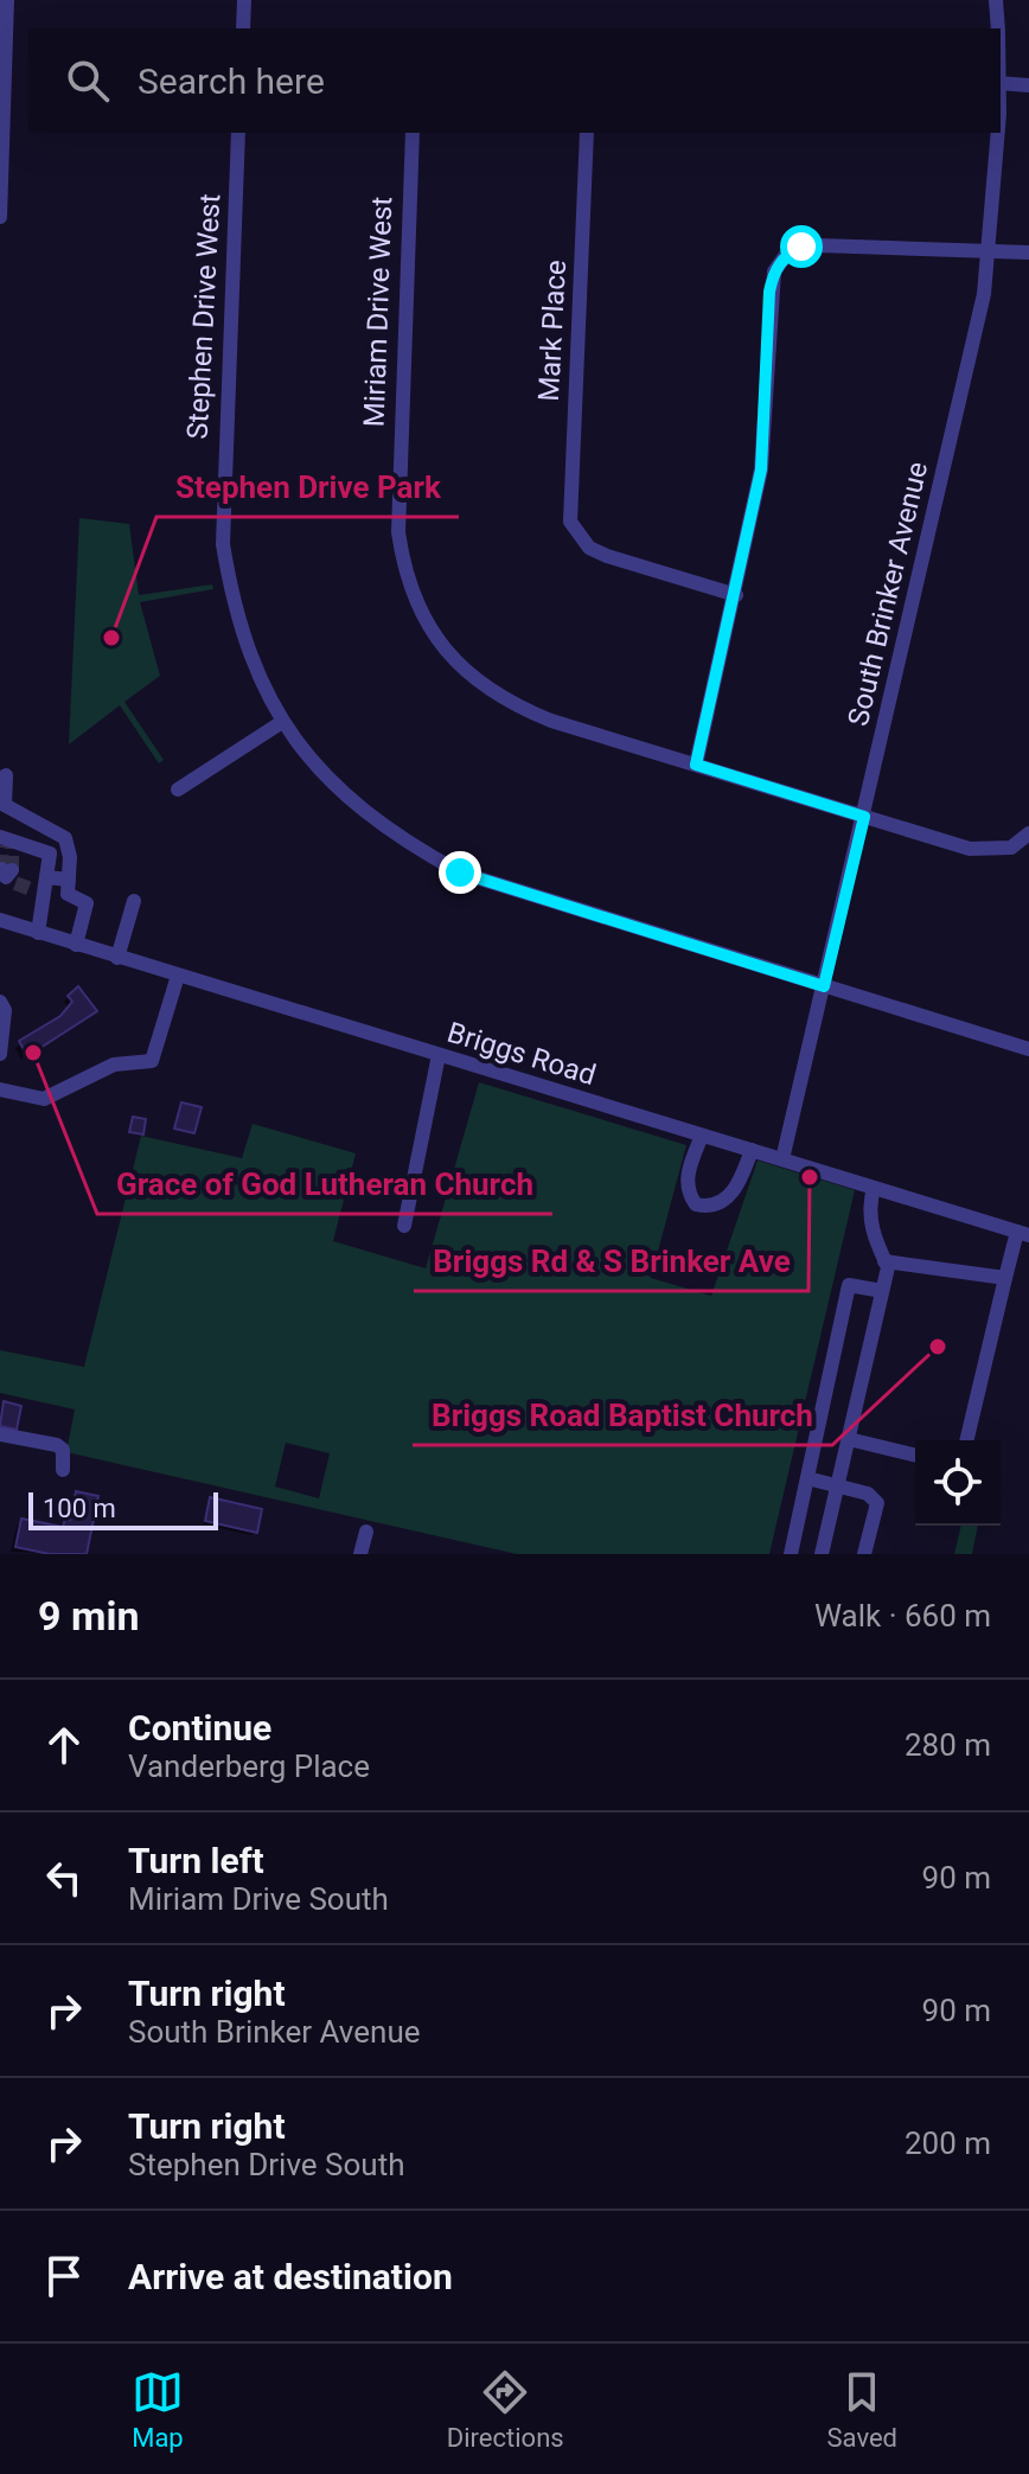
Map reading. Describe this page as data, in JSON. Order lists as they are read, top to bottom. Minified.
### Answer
{"streets":{"street":["Miriam Drive West","Stephen Drive West","Mark Place","South Brinker Avenue","Briggs Road"]},"crossings":[["Miriam Drive West","South Brinker Avenue"],["Stephen Drive West","South Brinker Avenue"],["South Brinker Avenue","Briggs Road"]],"places":["Stephen Drive Park","Grace of God Lutheran Church","Briggs Rd & S Brinker Ave","Briggs Road Baptist Church"],"scale_bar":"100 m","page":{"search":"Search here","scale":"100 m","heading":["9 min","Walk · 660 m"],"list":[["Continue","Vanderberg Place","280 m"],["Turn left","Miriam Drive South","90 m"],["Turn right","South Brinker Avenue","90 m"],["Turn right","Stephen Drive South","200 m"],"Arrive at destination"],"nav":["Map","Directions","Saved"]}}
